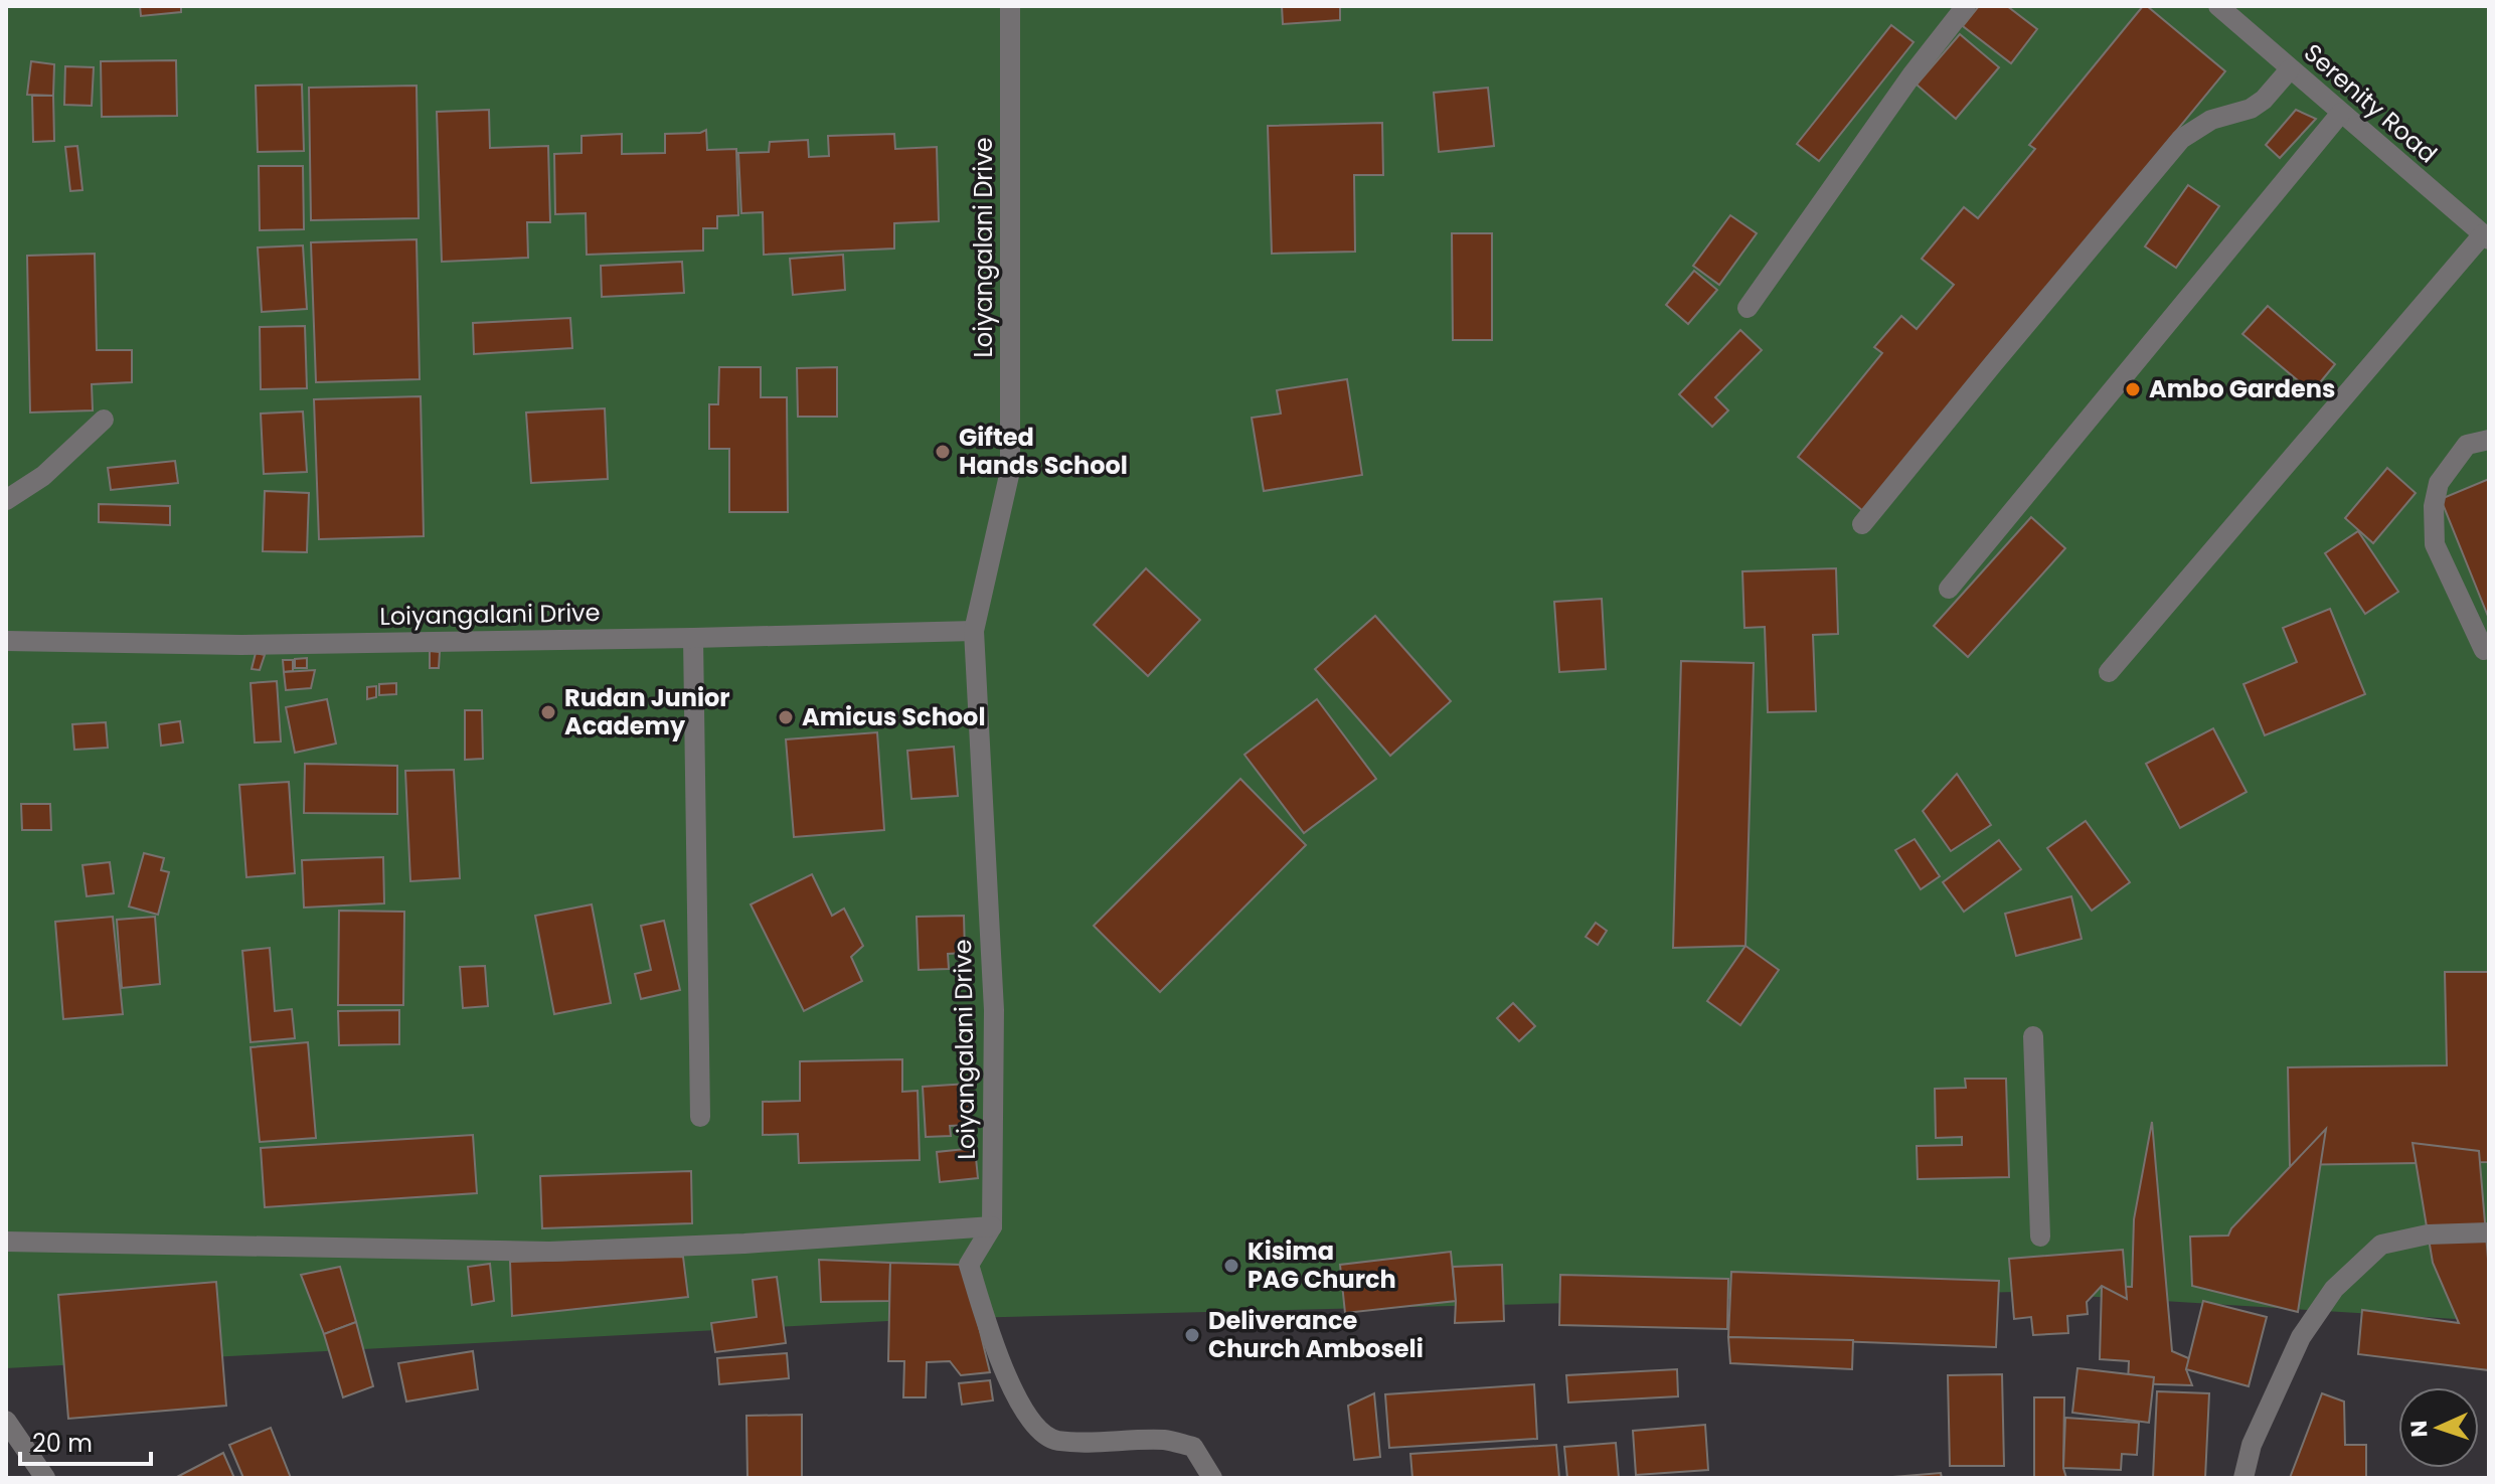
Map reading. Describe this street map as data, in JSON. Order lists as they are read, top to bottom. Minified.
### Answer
{"streets":{"street":["Serenity Road","Loiyangalani Drive"]},"places":["Ambo Gardens","Gifted Hands School","Rudan Junior Academy","Amicus School","Kisima PAG Church","Deliverance Church Amboseli"],"scale_bar":"20 m","north":"left"}
